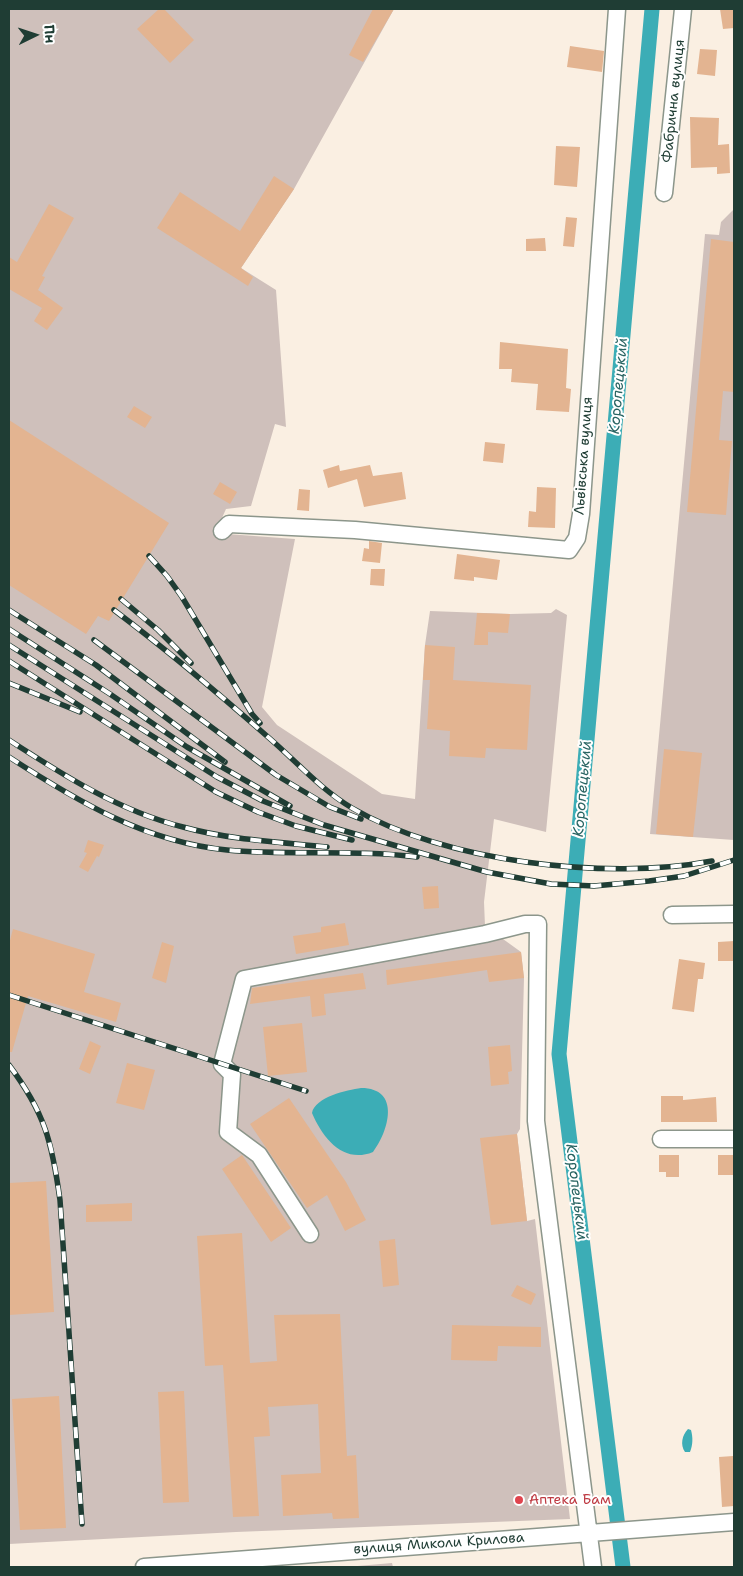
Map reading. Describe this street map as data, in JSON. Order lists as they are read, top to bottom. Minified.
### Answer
{"streets":{"street":["Фабрична вулиця","Львівська вулиця","вулиця Миколи Крилова"]},"water":["Коропецький"],"places":["Аптека Бам"],"north":"right"}
